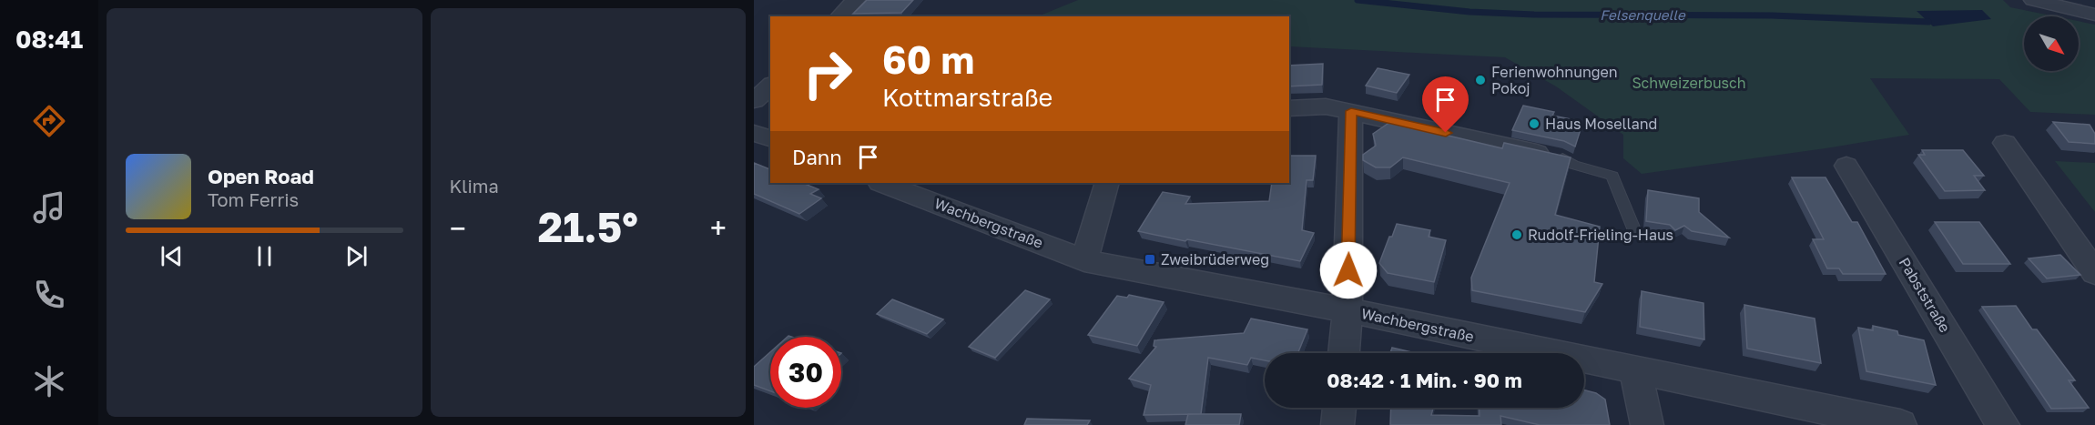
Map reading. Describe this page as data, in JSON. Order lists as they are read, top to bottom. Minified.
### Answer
{"streets":{"street":["Wachbergstraße","Pabststraße"]},"water":["Felsenquelle"],"parks":["Schweizerbusch"],"places":{"other":["Ferienwohnungen Pokoj","Haus Moselland","Rudolf-Frieling-Haus"],"transit":["Zweibrüderweg"]},"north":"bottom right","page":{"tabs":"08:41","tile":"Klima","turn":["60 m","Kottmarstraße"],"then":"Dann","song":["Open Road","Tom Ferris"],"heat":["−","21.5°","+"],"limit":"30","trip":"08:42 · 1 Min. · 90 m"}}
